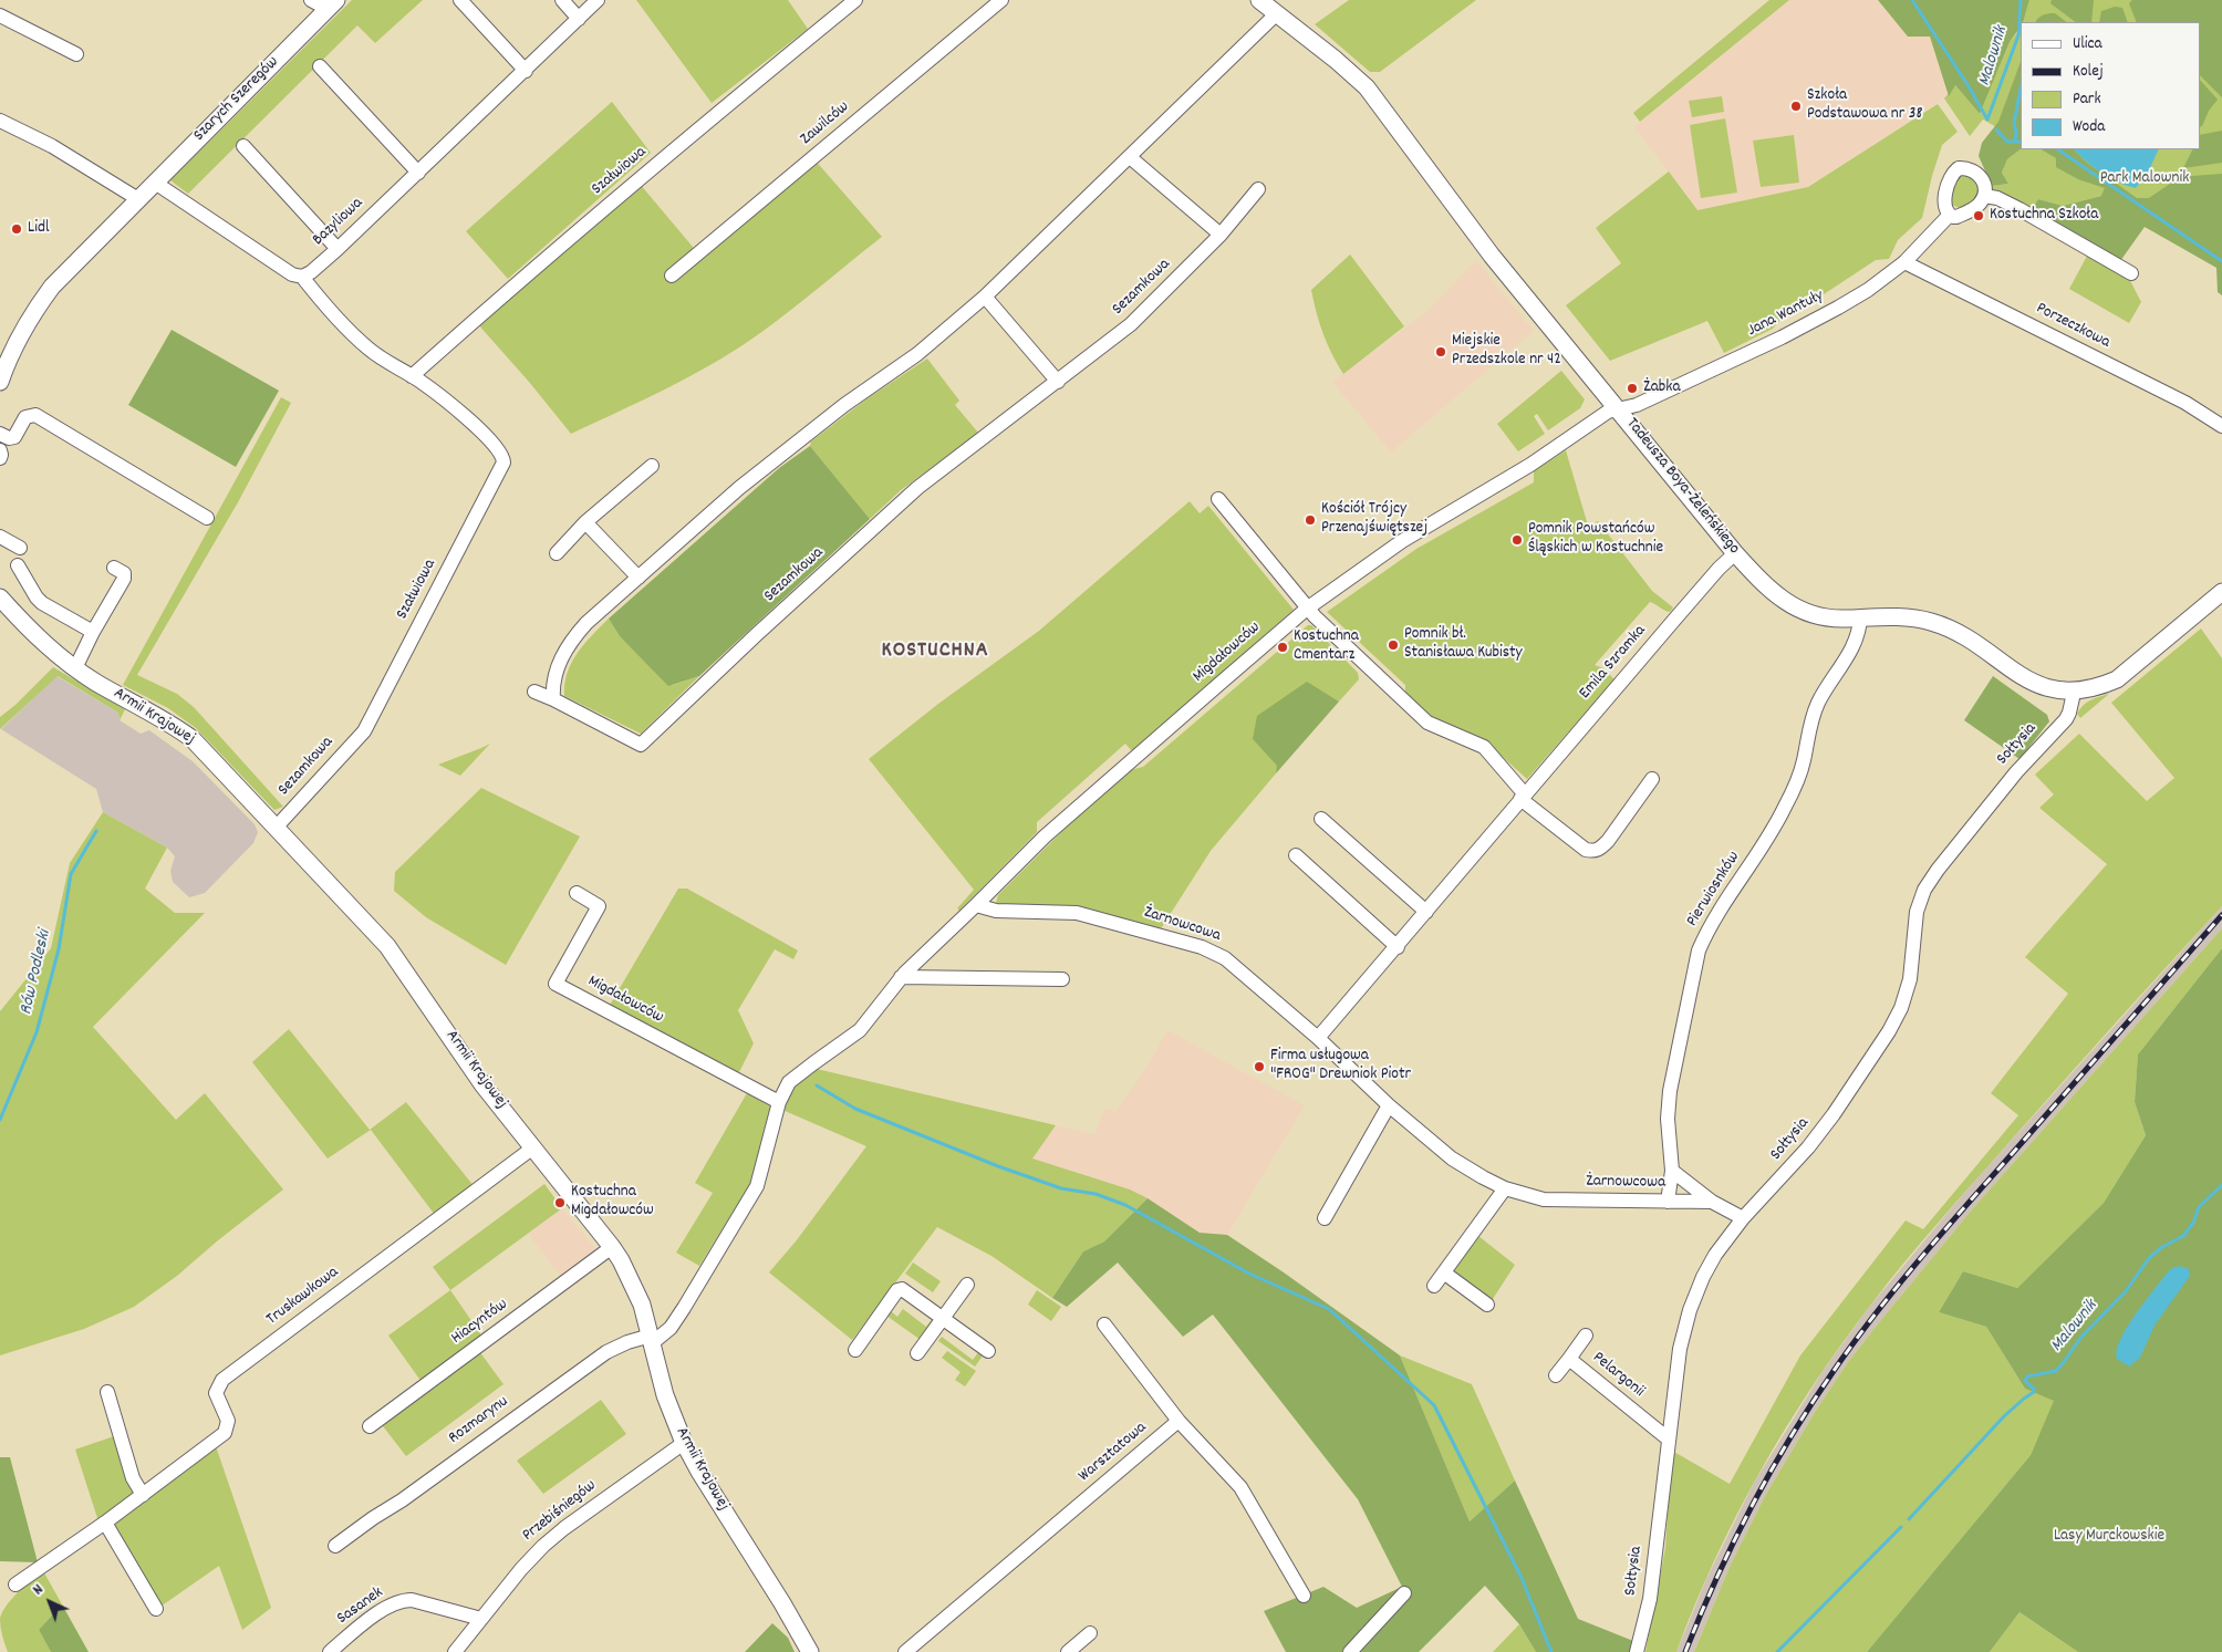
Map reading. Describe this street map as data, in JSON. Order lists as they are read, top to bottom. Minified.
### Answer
{"streets":{"street":["Szarych Szeregów","Zawilców","Szałwiowa","Bazyliowa","Sezamkowa","Jana Wantuły","Porzeczkowa","Tadeusza Boya-Żeleńskiego","Migdałowców","Emila Szramka","Armii Krajowej","Sołtysia","Pierwiosnków","Żarnowcowa","Truskawkowa","Hiacyntów","Pelargonii","Rozmarynu","Warsztatowa","Przebiśniegów","Sasanek"]},"crossings":[["Szałwiowa","Bazyliowa"],["Szałwiowa","Sezamkowa"],["Sezamkowa","Armii Krajowej"],["Jana Wantuły","Porzeczkowa"],["Jana Wantuły","Tadeusza Boya-Żeleńskiego"],["Jana Wantuły","Migdałowców"],["Tadeusza Boya-Żeleńskiego","Migdałowców"],["Tadeusza Boya-Żeleńskiego","Emila Szramka"],["Tadeusza Boya-Żeleńskiego","Sołtysia"],["Tadeusza Boya-Żeleńskiego","Pierwiosnków"],["Migdałowców","Armii Krajowej"],["Migdałowców","Żarnowcowa"],["Migdałowców","Rozmarynu"],["Emila Szramka","Żarnowcowa"],["Armii Krajowej","Truskawkowa"],["Armii Krajowej","Hiacyntów"],["Armii Krajowej","Rozmarynu"],["Armii Krajowej","Przebiśniegów"],["Sołtysia","Żarnowcowa"],["Sołtysia","Pelargonii"],["Pierwiosnków","Żarnowcowa"],["Przebiśniegów","Sasanek"]],"districts":["KOSTUCHNA"],"water":["Malownik","Rów Podleski"],"parks":["Park Malownik","Lasy Murckowskie"],"places":["Szkoła Podstawowa nr 38","Kostuchna Szkoła","Lidl","Miejskie Przedszkole nr 42","Żabka","Kościół Trójcy Przenajświętszej","Pomnik Powstańców Śląskich w Kostuchnie","Pomnik bł. Stanisława Kubisty","Kostuchna Cmentarz","Firma usługowa \"FROG\" Drewniok Piotr","Kostuchna Migdałowców"],"legend":["Ulica","Kolej","Park","Woda"],"north":"top left"}
